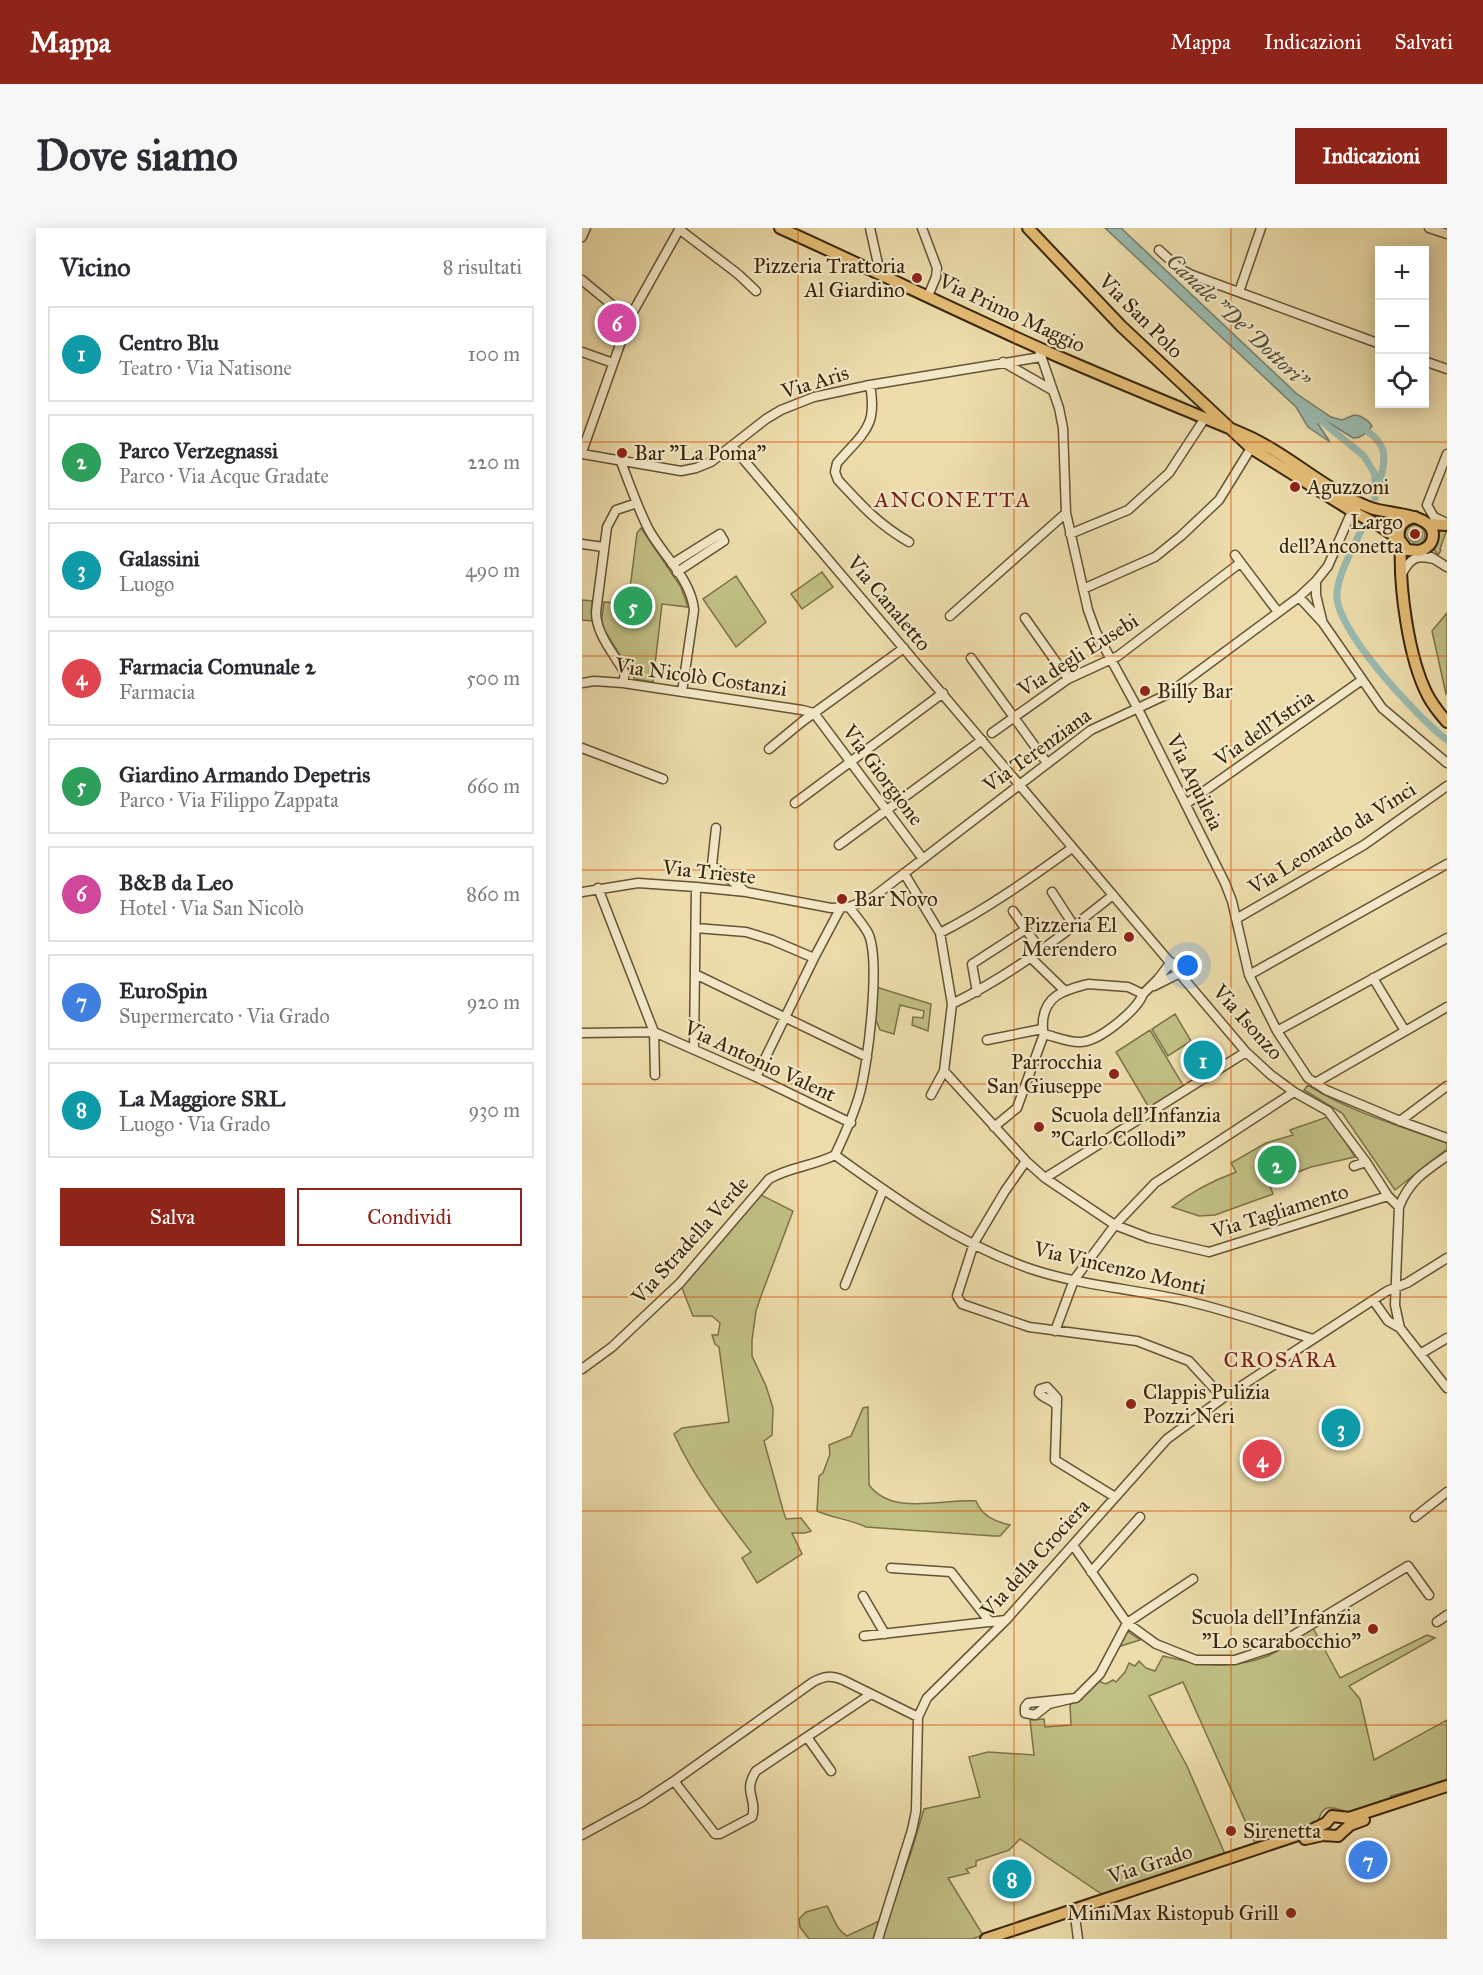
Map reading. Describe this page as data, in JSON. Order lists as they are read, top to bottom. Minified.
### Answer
{"streets":{"main road":["Via Primo Maggio","Via San Polo","Via Grado"],"street":["Via Aris","Via Canaletto","Via degli Eusebi","Via Nicolò Costanzi","Via dell'Istria","Via Terenziana","Via Giorgione","Via Aquileia","Via Leonardo da Vinci","Via Trieste","Via Isonzo","Via Antonio Valent","Via Tagliamento","Via Stradella Verde","Via Vincenzo Monti","Via della Crociera"]},"crossings":[["Via Primo Maggio","Via San Polo"],["Via Primo Maggio","Via Aris"],["Via Primo Maggio","Via Aquileia"],["Via San Polo","Via Terenziana"],["Via Aris","Via Canaletto"],["Via Aris","Via Aquileia"],["Via Canaletto","Via Terenziana"],["Via Canaletto","Via Isonzo"],["Via degli Eusebi","Via Terenziana"],["Via degli Eusebi","Via Aquileia"],["Via Nicolò Costanzi","Via Giorgione"],["Via dell'Istria","Via Aquileia"],["Via Terenziana","Via Giorgione"],["Via Terenziana","Via Aquileia"],["Via Terenziana","Via Trieste"],["Via Terenziana","Via Isonzo"],["Via Aquileia","Via Leonardo da Vinci"],["Via Isonzo","Via Tagliamento"],["Via Stradella Verde","Via Vincenzo Monti"],["Via Vincenzo Monti","Via della Crociera"]],"districts":["ANCONETTA","CROSARA"],"water":["Canale \"De' Dottori\""],"places":["Pizzeria Trattoria Al Giardino","Bar \"La Poma\"","Aguzzoni","Largo dell'Anconetta","Billy Bar","Bar Novo","Pizzeria El Merendero","Parrocchia San Giuseppe","Scuola dell'Infanzia \"Carlo Collodi\"","Clappis Pulizia Pozzi Neri","Scuola dell'Infanzia \"Lo scarabocchio\"","Sirenetta","MiniMax Ristopub Grill"],"page":{"header":"Mappa","nav":["Mappa","Indicazioni","Salvati"],"buttons":["Indicazioni",["Salva","Condividi"]],"title":"Dove siamo","heading":["Vicino","8 risultati"],"map_buttons":["+","−"],"pins":["6","5","1","2","3","4","7","8"],"list":[{"mark":"1","name":"Centro Blu","note":"Teatro · Via Natisone","value":"100 m"},{"mark":"2","name":"Parco Verzegnassi","note":"Parco · Via Acque Gradate","value":"220 m"},{"mark":"3","name":"Galassini","note":"Luogo","value":"490 m"},{"mark":"4","name":"Farmacia Comunale 2","note":"Farmacia","value":"500 m"},{"mark":"5","name":"Giardino Armando Depetris","note":"Parco · Via Filippo Zappata","value":"660 m"},{"mark":"6","name":"B&B da Leo","note":"Hotel · Via San Nicolò","value":"860 m"},{"mark":"7","name":"EuroSpin","note":"Supermercato · Via Grado","value":"920 m"},{"mark":"8","name":"La Maggiore SRL","note":"Luogo · Via Grado","value":"930 m"}]}}
